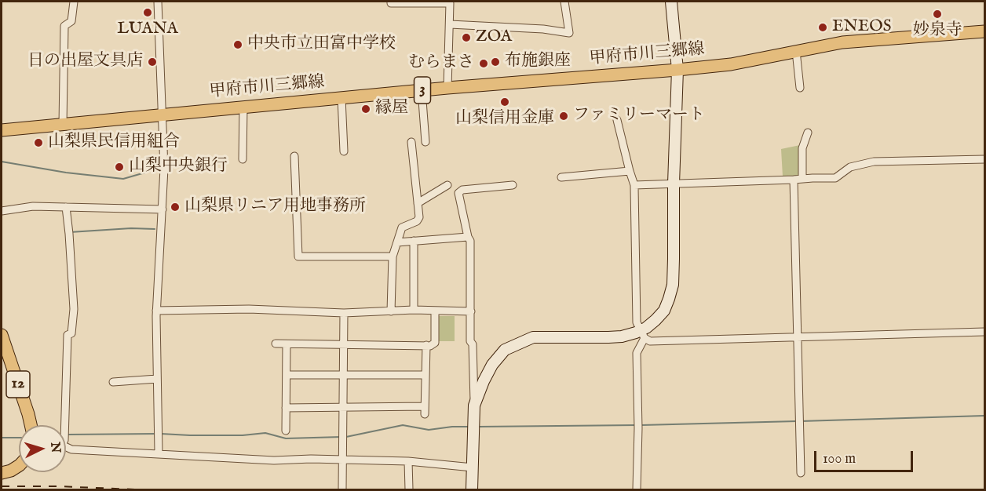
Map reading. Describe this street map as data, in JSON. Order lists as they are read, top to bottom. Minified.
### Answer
{"streets":{"main road":["甲府市川三郷線","3","12"]},"places":["LUANA","妙泉寺","ENEOS","ZOA","中央市立田富中学校","日の出屋文具店","布施銀座","むらまさ","山梨信用金庫","縁屋","ファミリーマート","山梨県民信用組合","山梨中央銀行","山梨県リニア用地事務所"],"scale_bar":"100 m","north":"right"}
